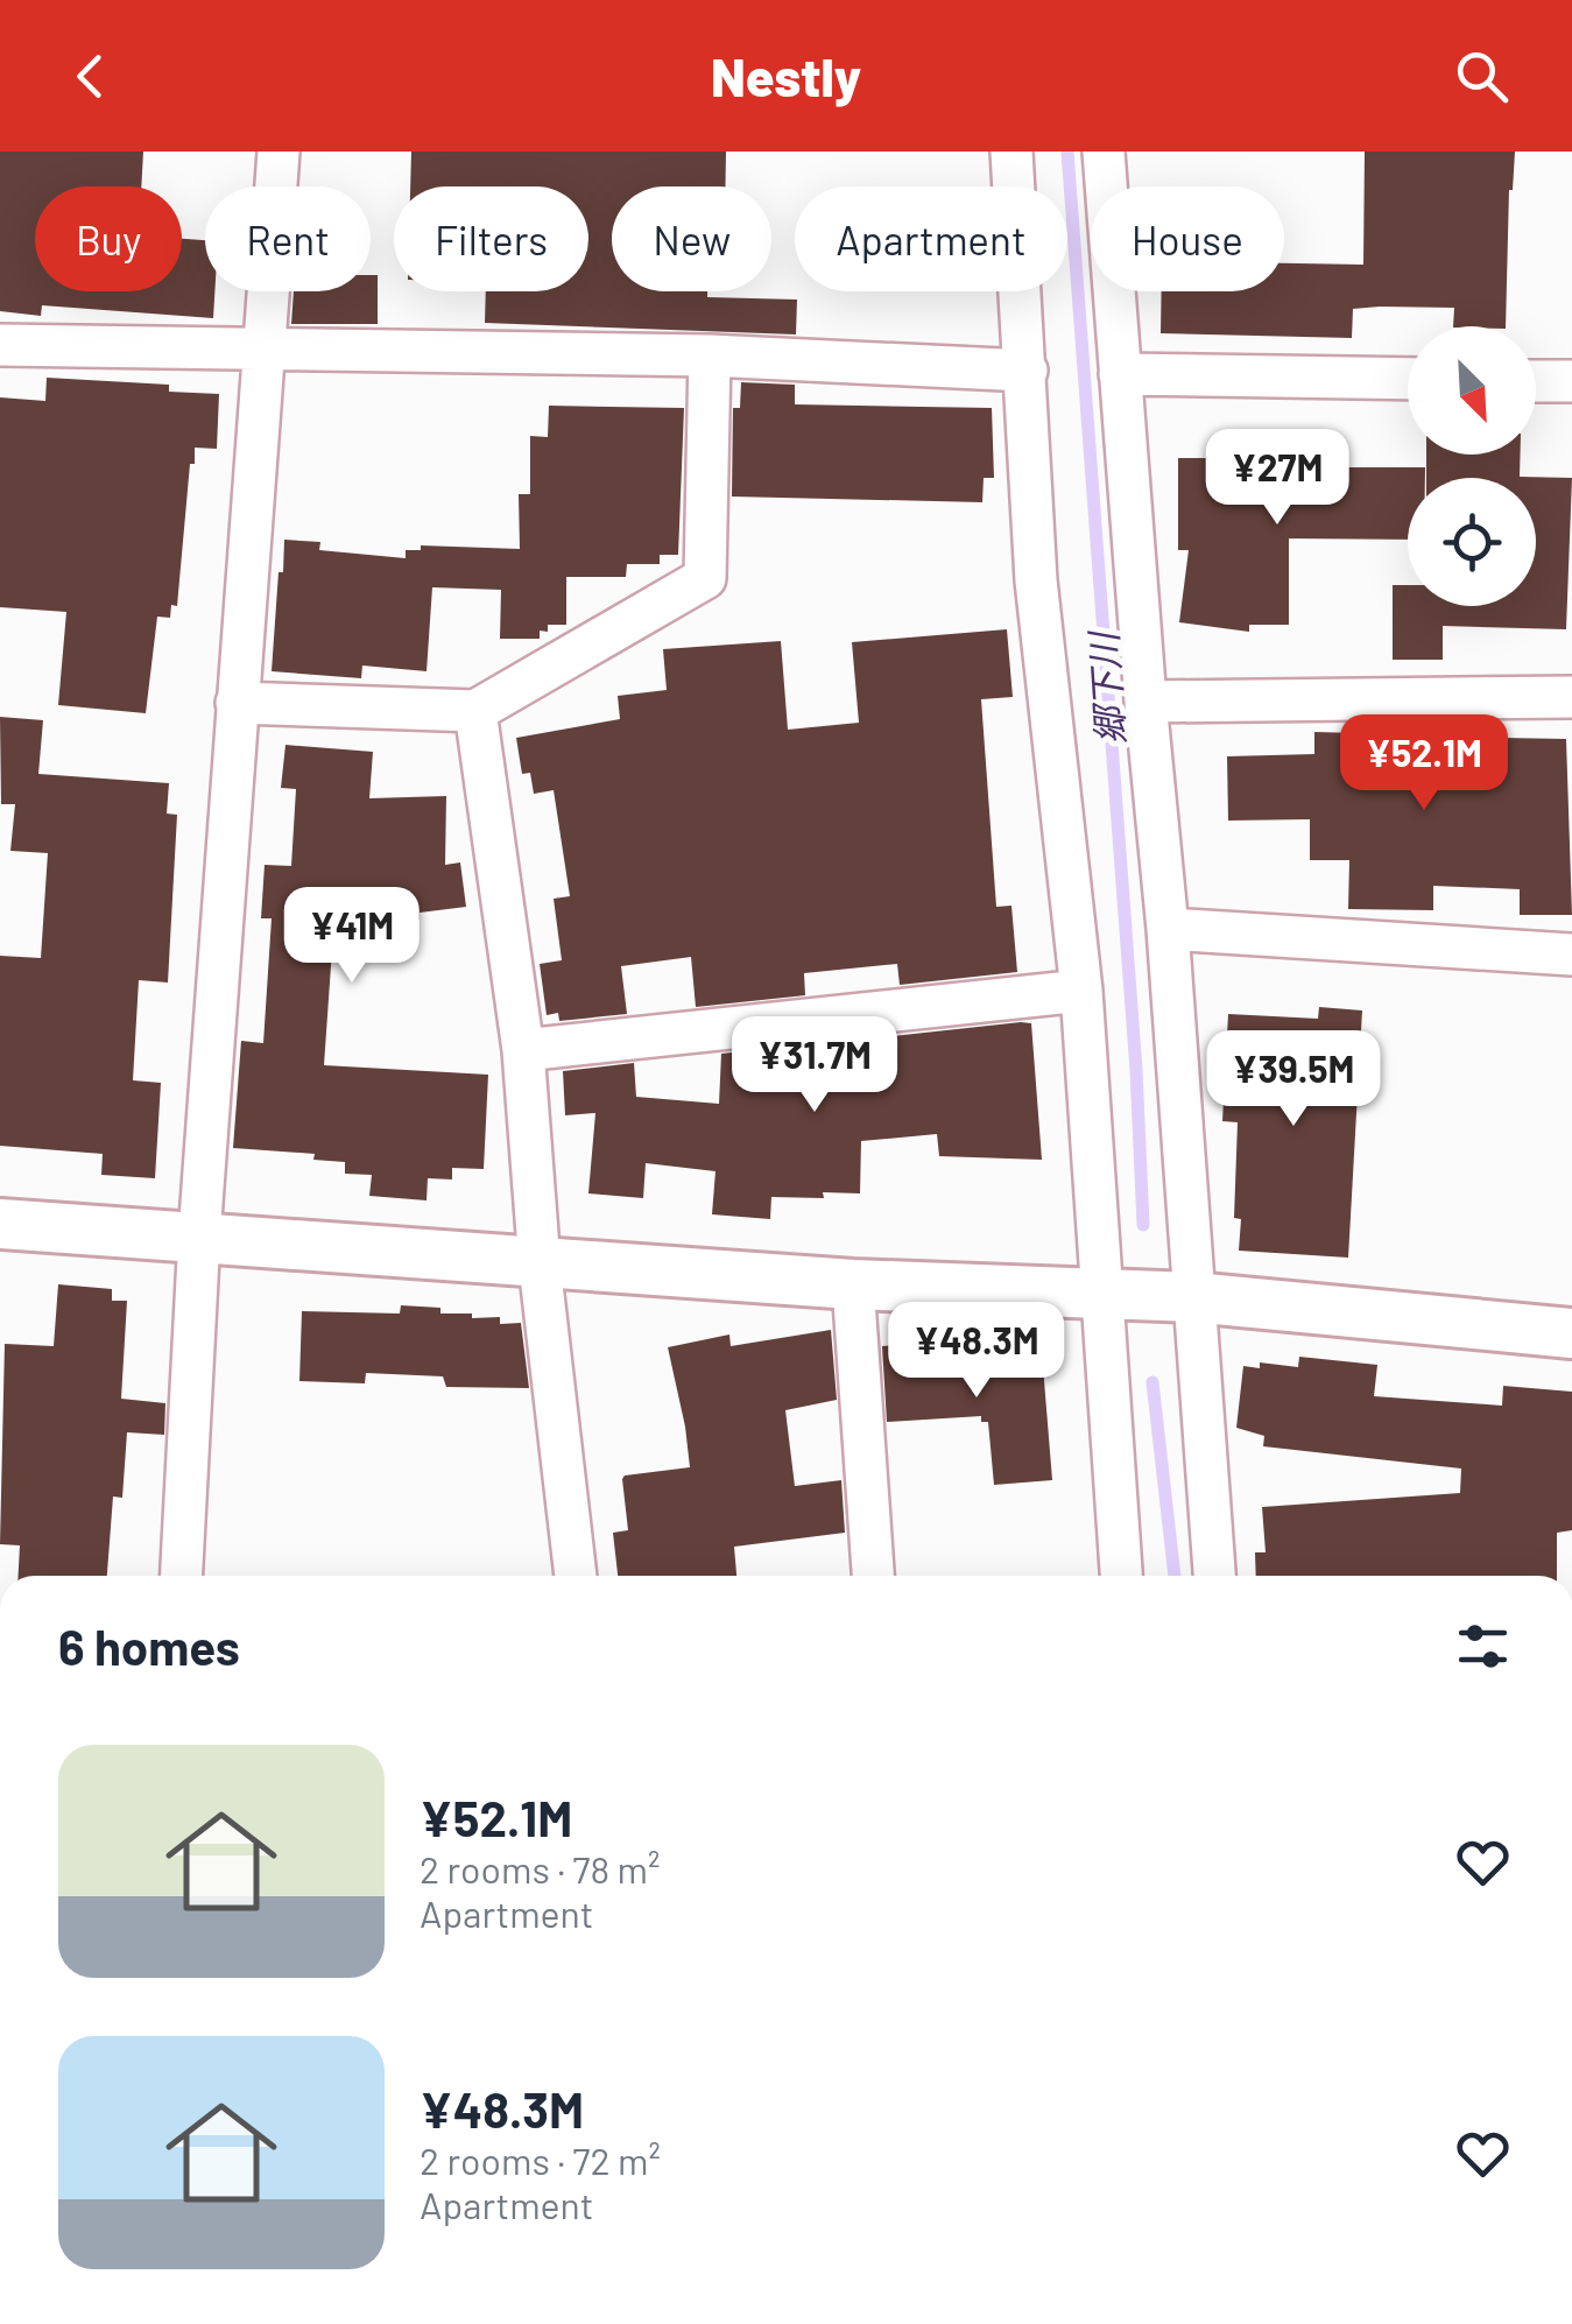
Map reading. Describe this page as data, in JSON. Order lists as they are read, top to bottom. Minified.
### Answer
{"water":["郷下川"],"north":"bottom right","page":{"header":"Nestly","chip":["Buy","Rent","Filters","New","Apartment","House"],"price":["¥27M","¥52.1M","¥41M","¥31.7M","¥39.5M","¥48.3M"],"heading":"6 homes","list":[{"name":"¥52.1M","note":"2 rooms · 78 m² · Apartment"},{"name":"¥48.3M","note":"2 rooms · 72 m² · Apartment"}]}}
